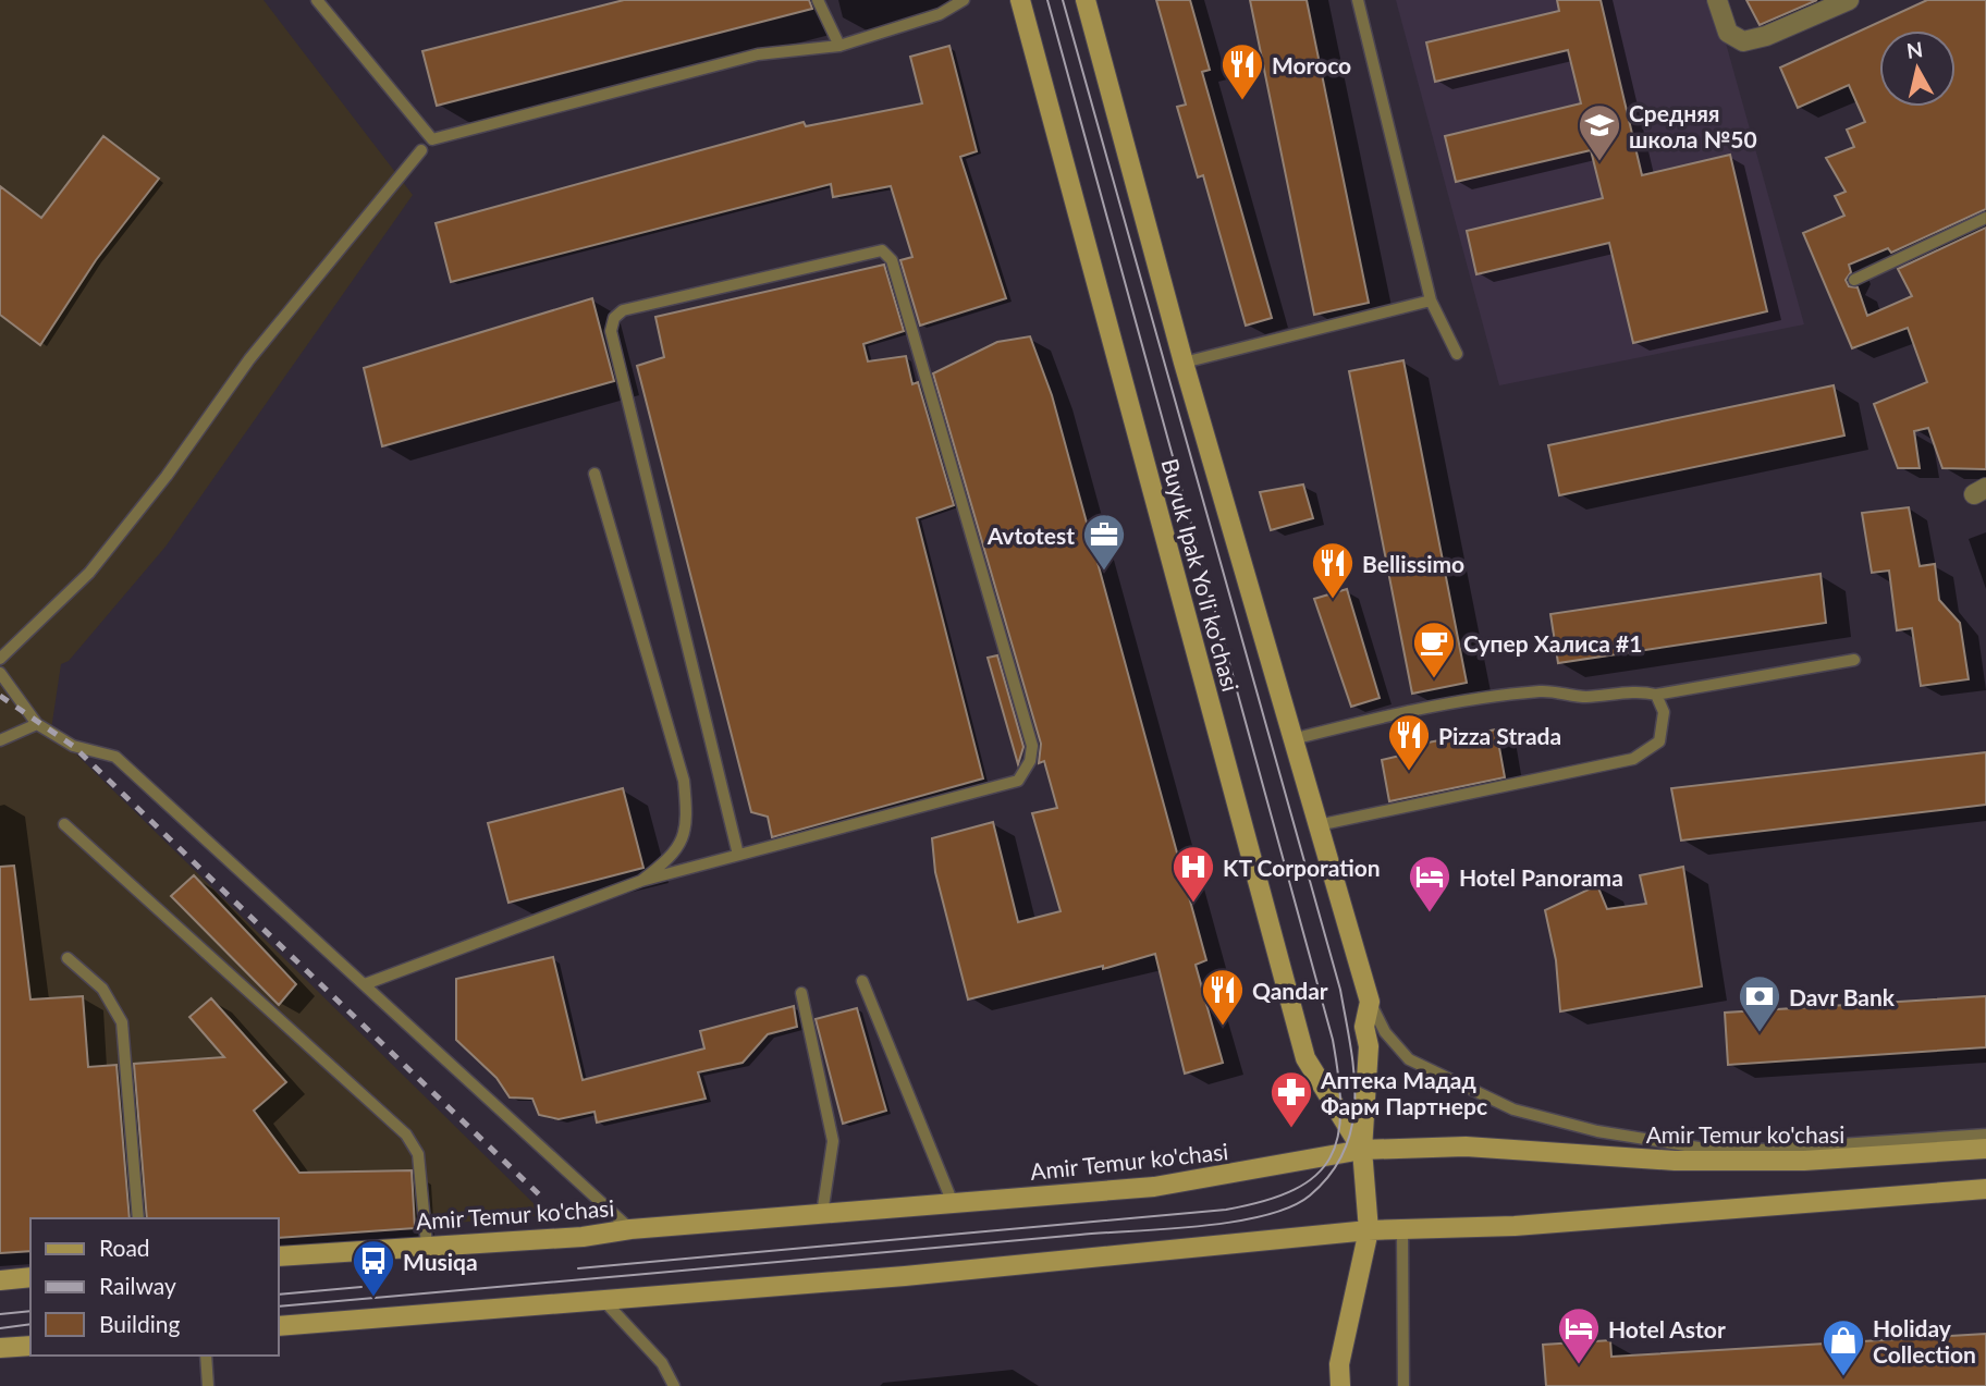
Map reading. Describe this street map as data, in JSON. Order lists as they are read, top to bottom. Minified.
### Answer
{"streets":{"main road":["Buyuk Ipak Yo'li ko'chasi","Amir Temur ko'chasi"]},"crossings":[["Buyuk Ipak Yo'li ko'chasi","Amir Temur ko'chasi"]],"places":{"restaurant":["Moroco","Bellissimo","Pizza Strada","Qandar"],"school or university":["Средняя школа №50"],"office":["Avtotest"],"cafe":["Супер Халиса #1"],"hospital":["KT Corporation"],"hotel":["Hotel Panorama","Hotel Astor"],"bank":["Davr Bank"],"pharmacy":["Аптека Мадад Фарм Партнерс"],"bus stop":["Musiqa"],"shop":["Holiday Collection"]},"legend":["Road","Railway","Building"],"north":"top"}
